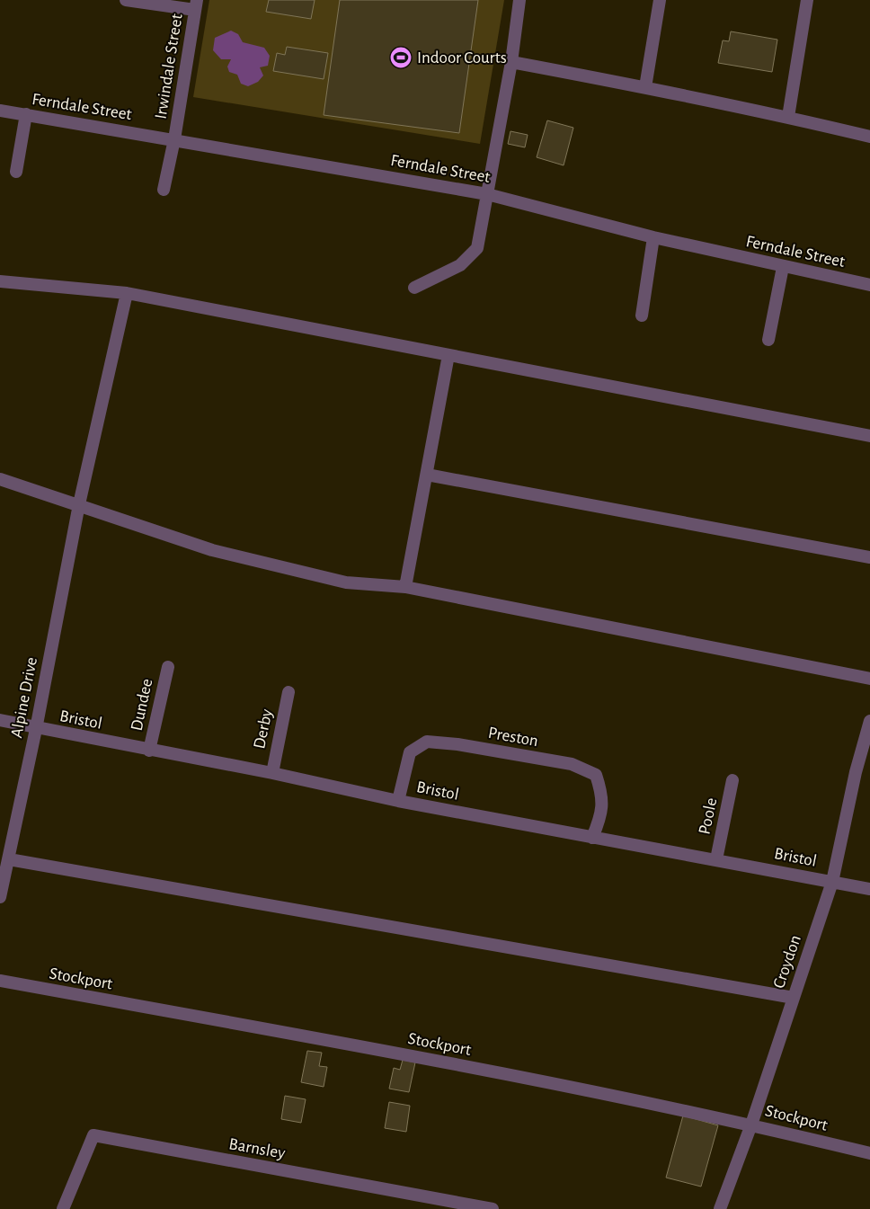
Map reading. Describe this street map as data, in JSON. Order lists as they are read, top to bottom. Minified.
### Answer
{"streets":{"street":["Irwindale Street","Ferndale Street","Alpine Drive","Dundee","Bristol","Derby","Preston","Poole","Croydon","Stockport","Barnsley"]},"crossings":[["Irwindale Street","Ferndale Street"],["Alpine Drive","Bristol"],["Dundee","Bristol"],["Bristol","Derby"],["Bristol","Preston"],["Bristol","Poole"],["Bristol","Croydon"],["Croydon","Stockport"]],"places":{"sports":["Indoor Courts"]}}
